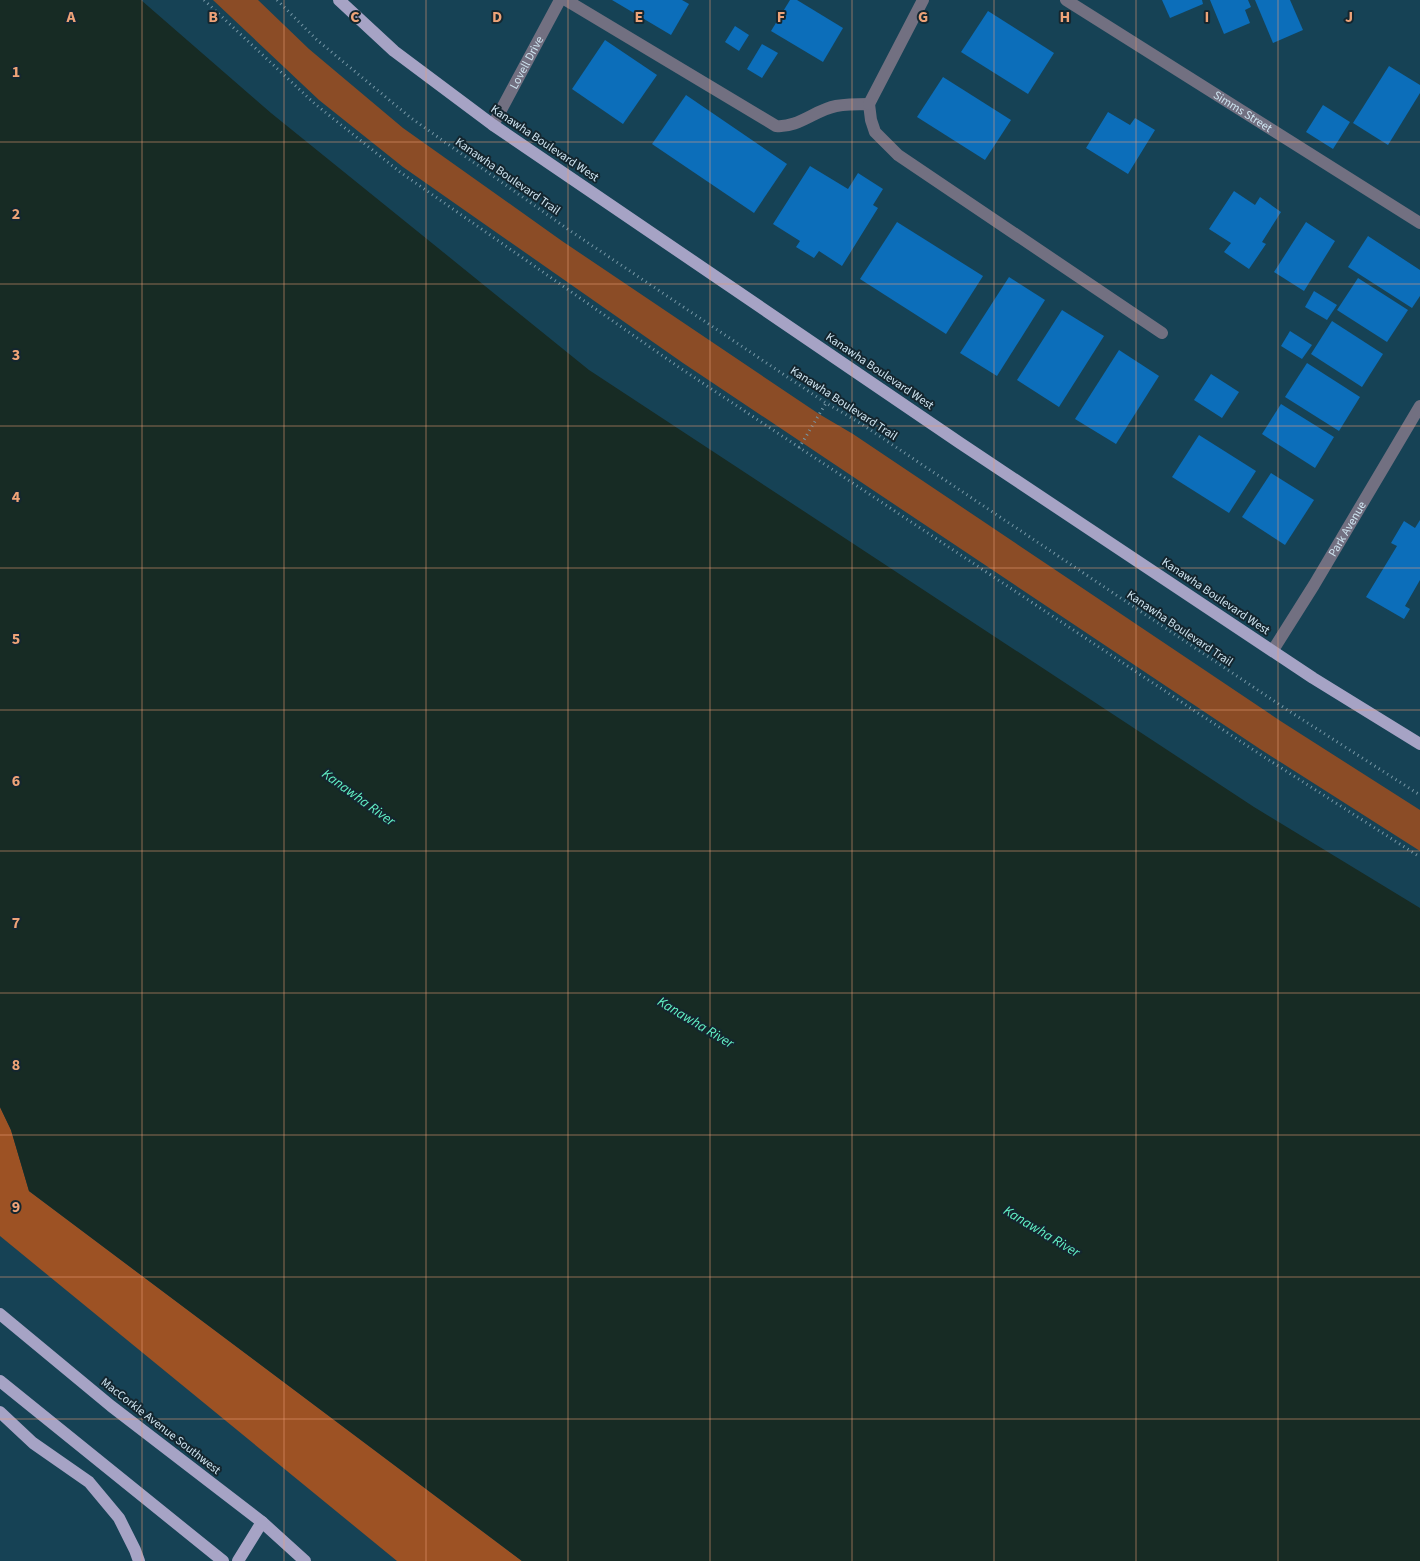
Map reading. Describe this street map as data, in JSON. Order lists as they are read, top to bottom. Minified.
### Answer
{"streets":{"main road":["Kanawha Boulevard West","MacCorkle Avenue Southwest"],"street":["Lovell Drive","Simms Street","Park Avenue"],"path":["Kanawha Boulevard Trail"]},"crossings":[["Lovell Drive","Kanawha Boulevard West"],["Kanawha Boulevard West","Park Avenue"]],"water":["Kanawha River"],"grid":{"columns":["A","B","C","D","E","F","G","H","I","J"],"rows":["1","2","3","4","5","6","7","8","9"]}}
